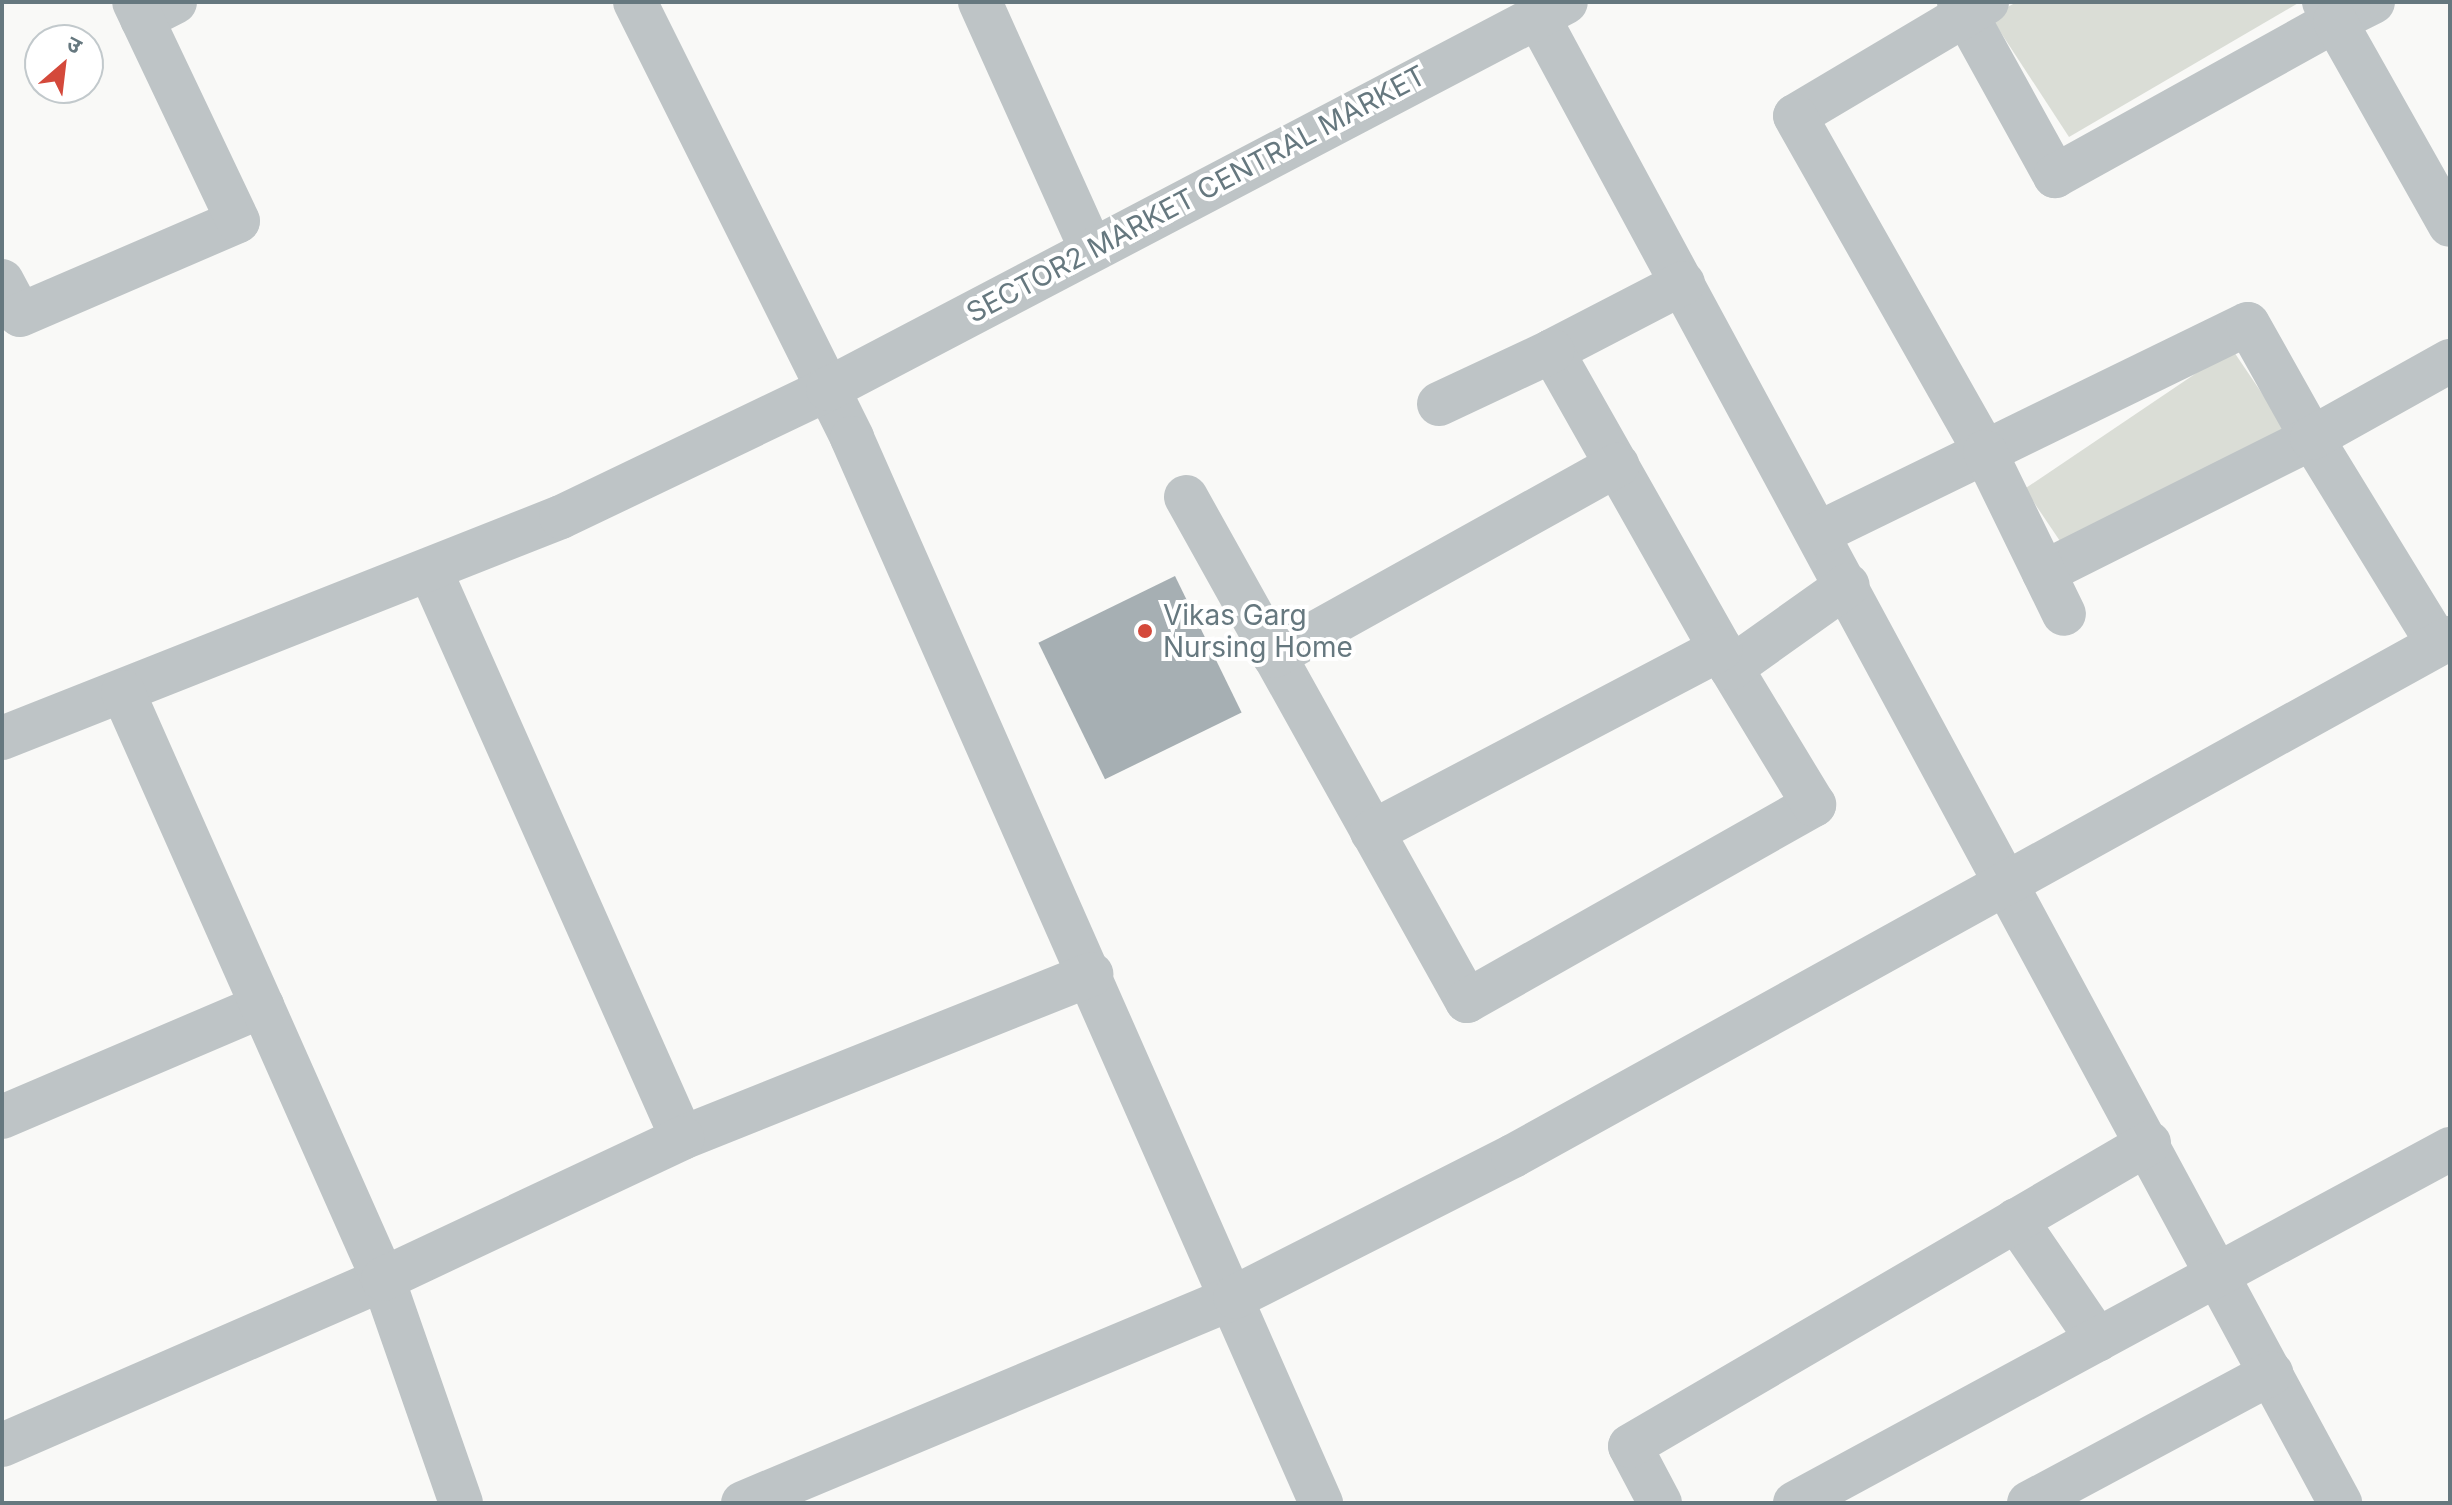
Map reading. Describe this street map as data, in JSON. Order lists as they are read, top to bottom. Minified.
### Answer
{"streets":{"street":["SECTOR2 MARKET CENTRAL MARKET"]},"places":["Vikas Garg Nursing Home"],"north":"top right"}
